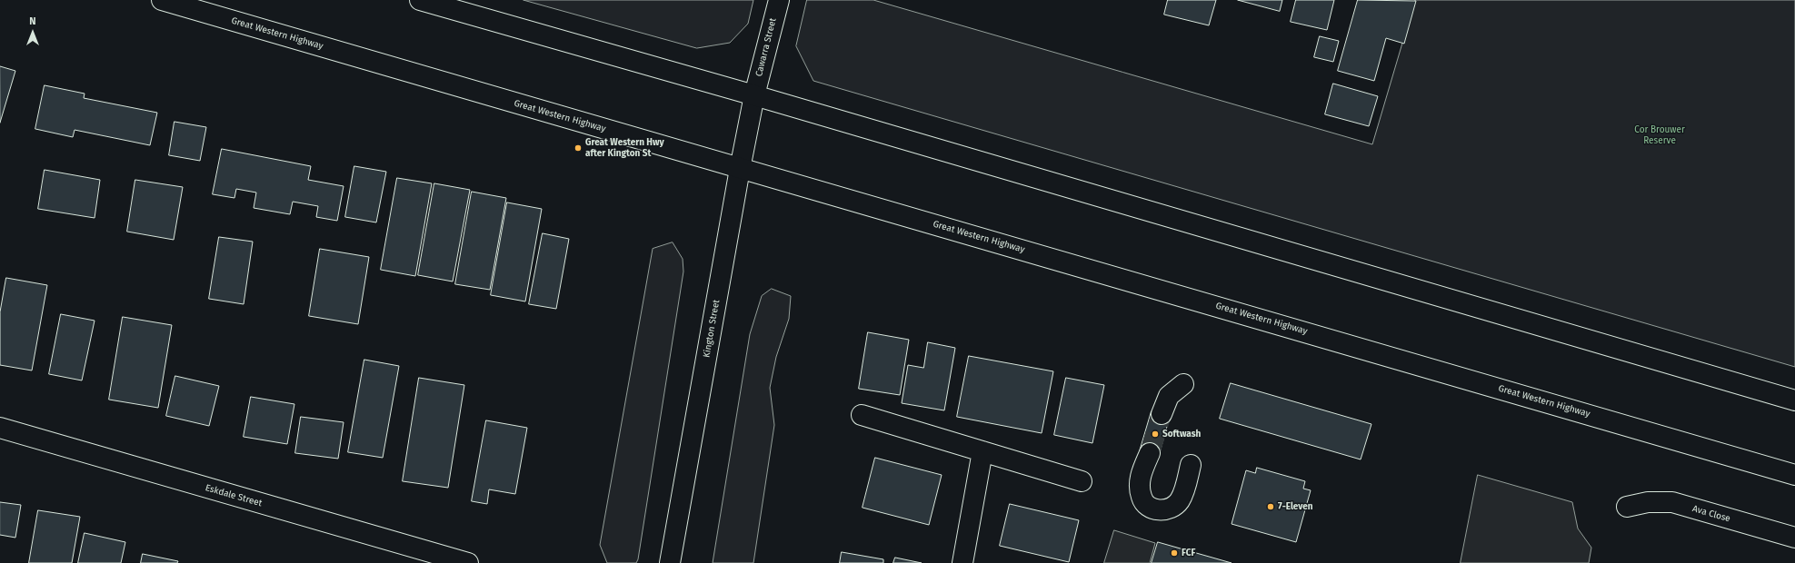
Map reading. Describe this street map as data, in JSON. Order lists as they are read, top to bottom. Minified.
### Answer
{"streets":{"main road":["Great Western Highway","Cawarra Street","Kington Street","Eskdale Street","Ava Close"]},"crossings":[["Great Western Highway","Kington Street"],["Cawarra Street","Kington Street"]],"parks":["Cor Brouwer Reserve"],"places":["Great Western Hwy after Kington St","Softwash","7-Eleven","FCF"],"north":"top"}
